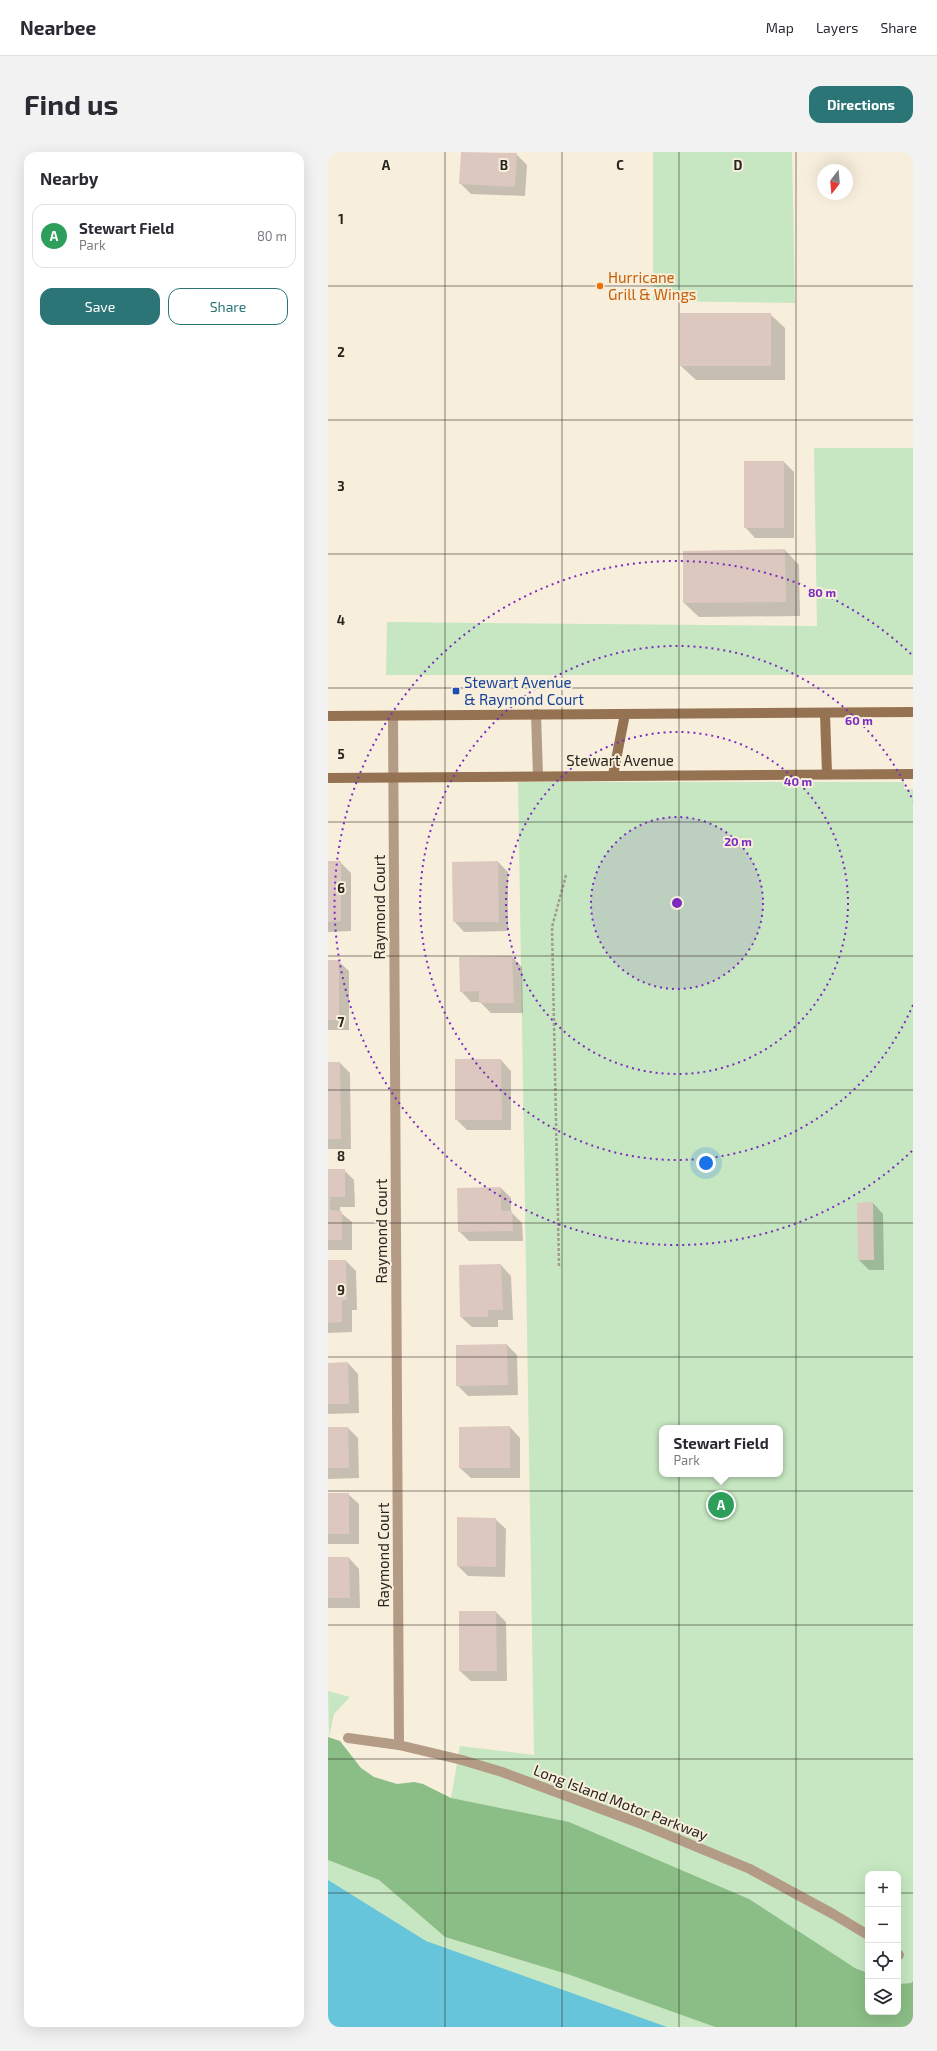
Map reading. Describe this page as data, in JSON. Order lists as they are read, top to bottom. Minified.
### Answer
{"streets":{"main road":["Stewart Avenue"],"street":["Raymond Court","Long Island Motor Parkway"]},"crossings":[["Stewart Avenue","Raymond Court"],["Raymond Court","Long Island Motor Parkway"]],"places":{"other":["Hurricane Grill & Wings"],"transit":["Stewart Avenue & Raymond Court"]},"north":"bottom","page":{"header":"Nearbee","nav":["Map","Layers","Share"],"buttons":["Directions",["Save","Share"]],"title":"Find us","heading":"Nearby","list":[{"mark":"A","name":"Stewart Field","note":"Park","value":"80 m"}],"popup":["Stewart Field","Park"],"pins":"A","map_buttons":["+","−"]},"grid":{"columns":["A","B","C","D"],"rows":["1","2","3","4","5","6","7","8","9"]},"rings":["80 m","60 m","40 m","20 m"]}
